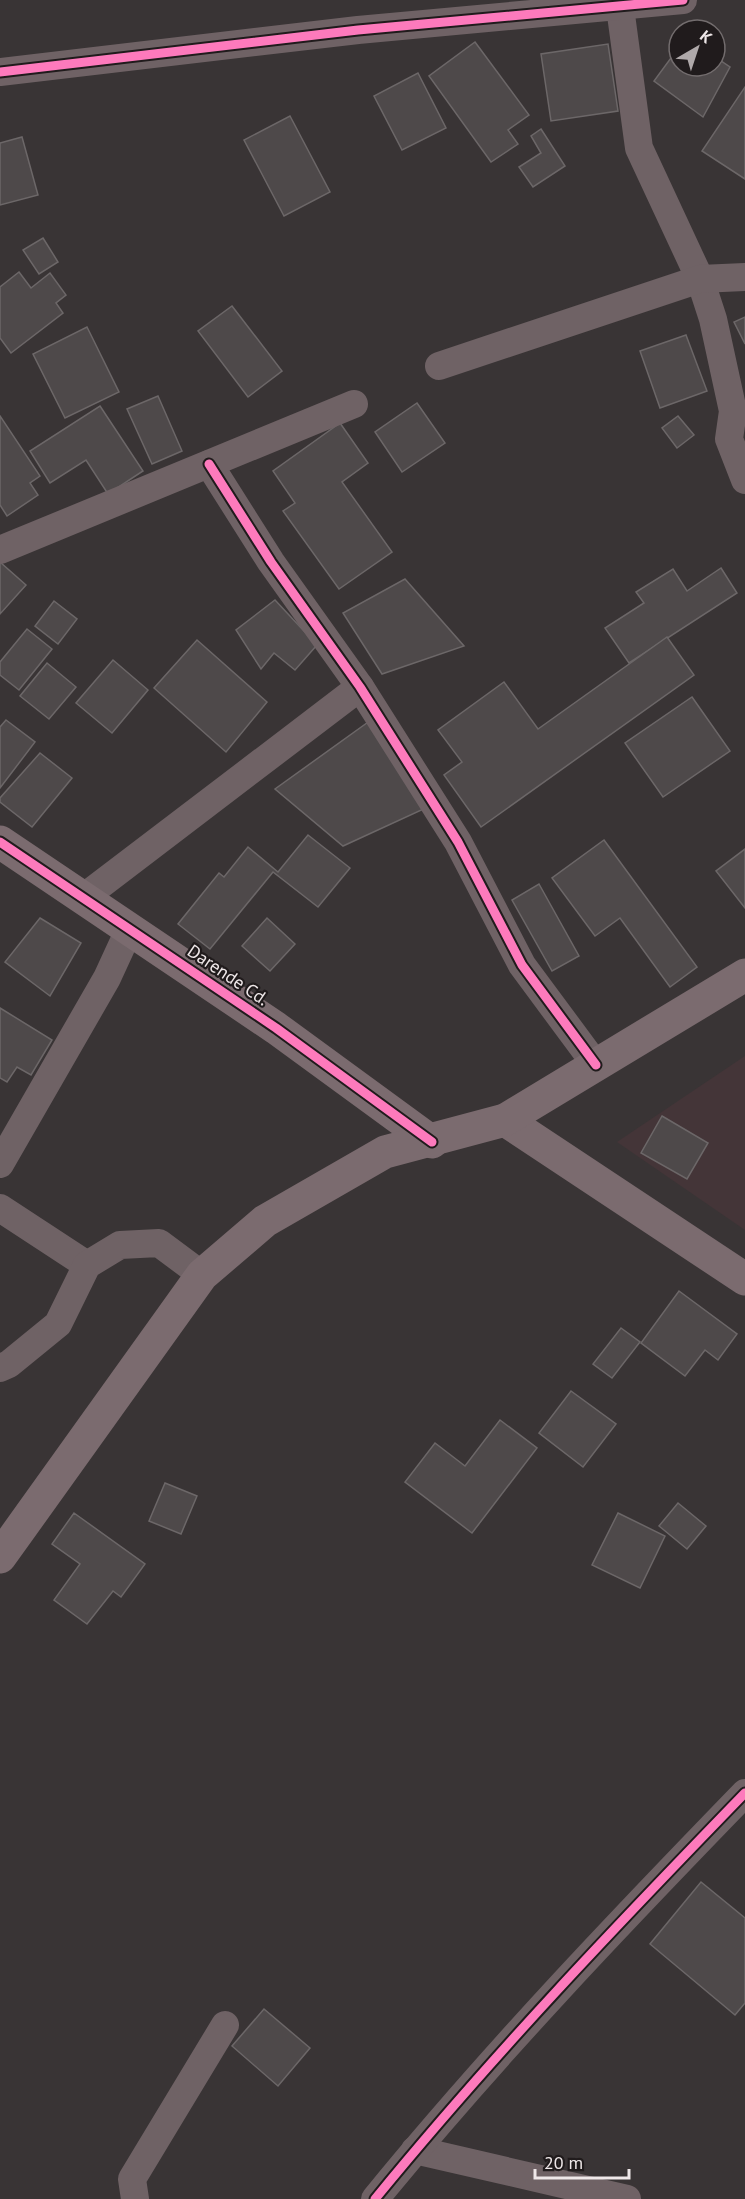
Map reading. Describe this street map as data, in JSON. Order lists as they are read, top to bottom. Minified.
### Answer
{"streets":{"main road":["Darende Cd."]},"scale_bar":"20 m","north":"top right"}
